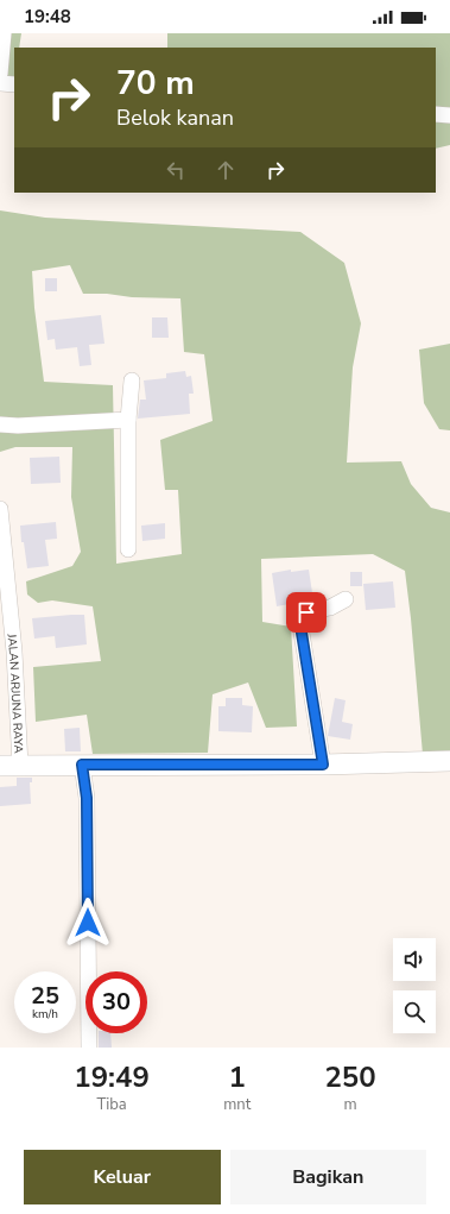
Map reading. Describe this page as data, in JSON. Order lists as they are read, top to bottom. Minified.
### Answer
{"streets":{"street":["JALAN ARJUNA RAYA"]},"page":{"status":"19:48","turn":["70 m","Belok kanan"],"speed":"25 km/h","limit":"30","eta":["19:49","Tiba","1","mnt","250","m"],"buttons":["Keluar","Bagikan"]}}
